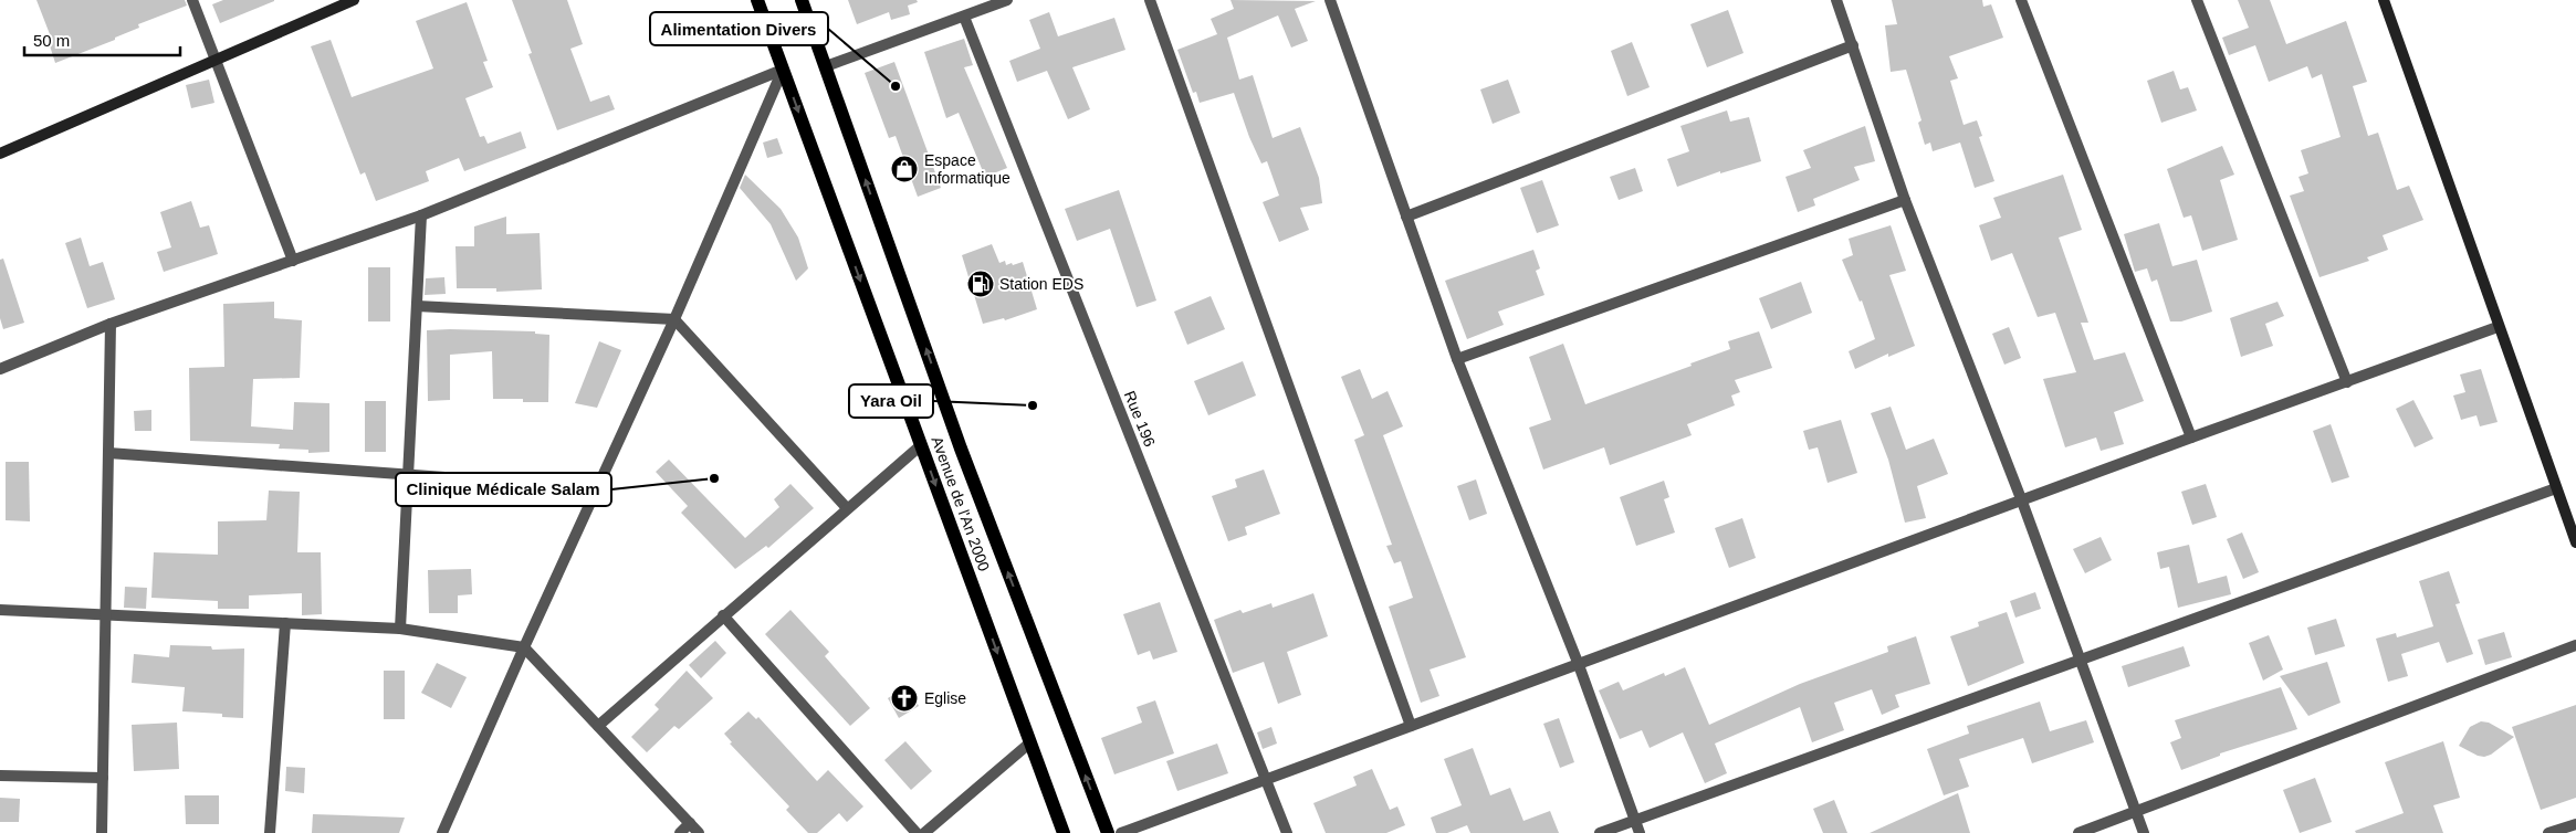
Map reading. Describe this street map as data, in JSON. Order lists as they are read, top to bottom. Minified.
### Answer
{"streets":{"main road":["Avenue de l'An 2000"],"street":["Rue 196"]},"places":{"other":["Alimentation Divers","Yara Oil","Clinique Médicale Salam"],"shop":["Espace Informatique"],"fuel station":["Station EDS"],"church":["Eglise"]},"scale_bar":"50 m"}
